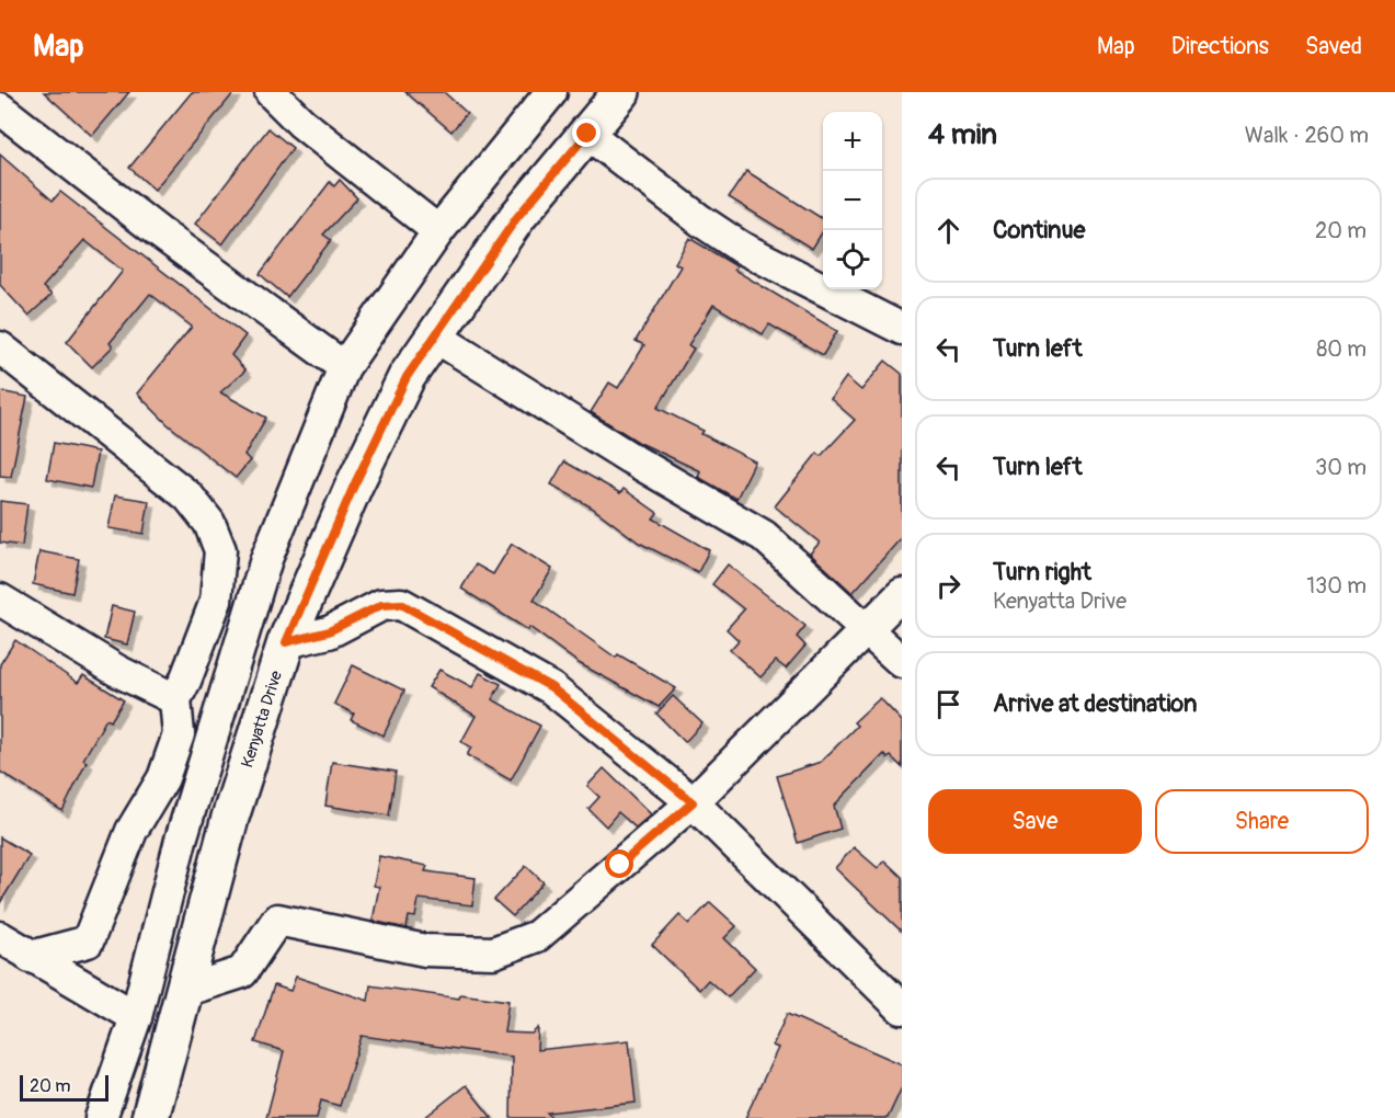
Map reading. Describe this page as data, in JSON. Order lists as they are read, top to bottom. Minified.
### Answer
{"streets":{"main road":["Kenyatta Drive"]},"scale_bar":"20 m","page":{"header":"Map","nav":["Map","Directions","Saved"],"heading":["4 min","Walk · 260 m"],"map_buttons":["+","−"],"list":[["Continue","20 m"],["Turn left","80 m"],["Turn left","30 m"],["Turn right","Kenyatta Drive","130 m"],"Arrive at destination"],"buttons":["Save","Share"],"scale":"20 m"}}
